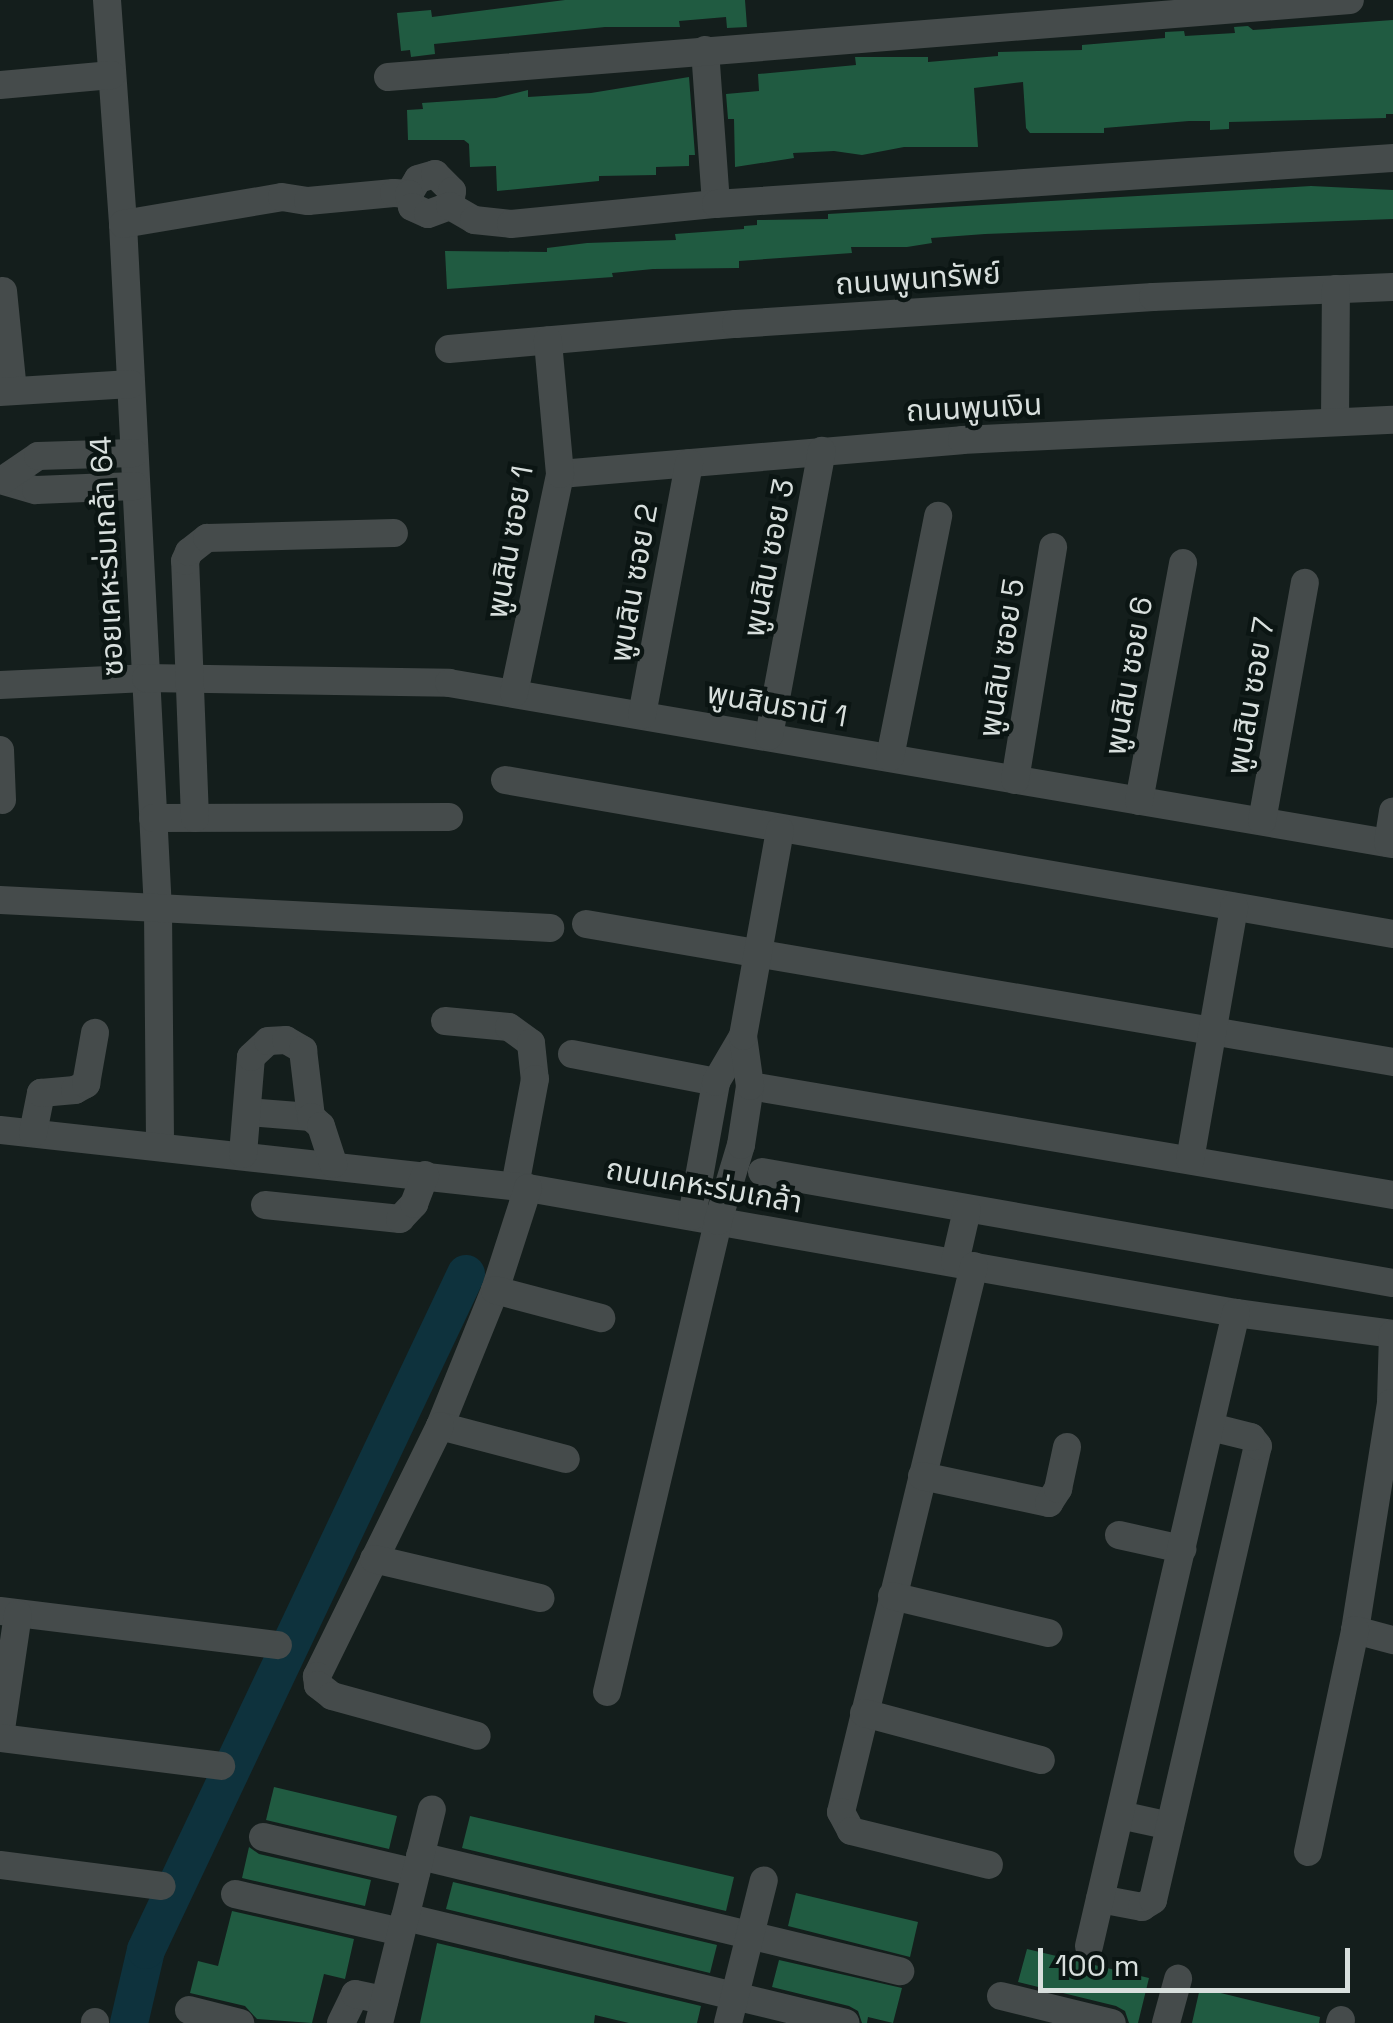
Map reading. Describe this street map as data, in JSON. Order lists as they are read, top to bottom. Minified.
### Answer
{"streets":{"street":["ถนนพูนทรัพย์","ถนนพูนเงิน","พูนสิน ซอย 1","ซอยเคหะร่มเกล้า 64","พูนสิน ซอย 3","พูนสิน ซอย 2","พูนสิน ซอย 5","พูนสิน ซอย 6","พูนสิน ซอย 7","พูนสินธานี 1","ถนนเคหะร่มเกล้า"]},"crossings":[["ถนนพูนทรัพย์","พูนสิน ซอย 1"],["ถนนพูนเงิน","พูนสิน ซอย 1"],["ถนนพูนเงิน","พูนสิน ซอย 3"],["ถนนพูนเงิน","พูนสิน ซอย 2"],["พูนสิน ซอย 1","พูนสินธานี 1"],["ซอยเคหะร่มเกล้า 64","พูนสินธานี 1"],["ซอยเคหะร่มเกล้า 64","ถนนเคหะร่มเกล้า"],["พูนสิน ซอย 3","พูนสินธานี 1"],["พูนสิน ซอย 2","พูนสินธานี 1"],["พูนสิน ซอย 5","พูนสินธานี 1"],["พูนสิน ซอย 6","พูนสินธานี 1"],["พูนสิน ซอย 7","พูนสินธานี 1"]],"scale_bar":"100 m"}
